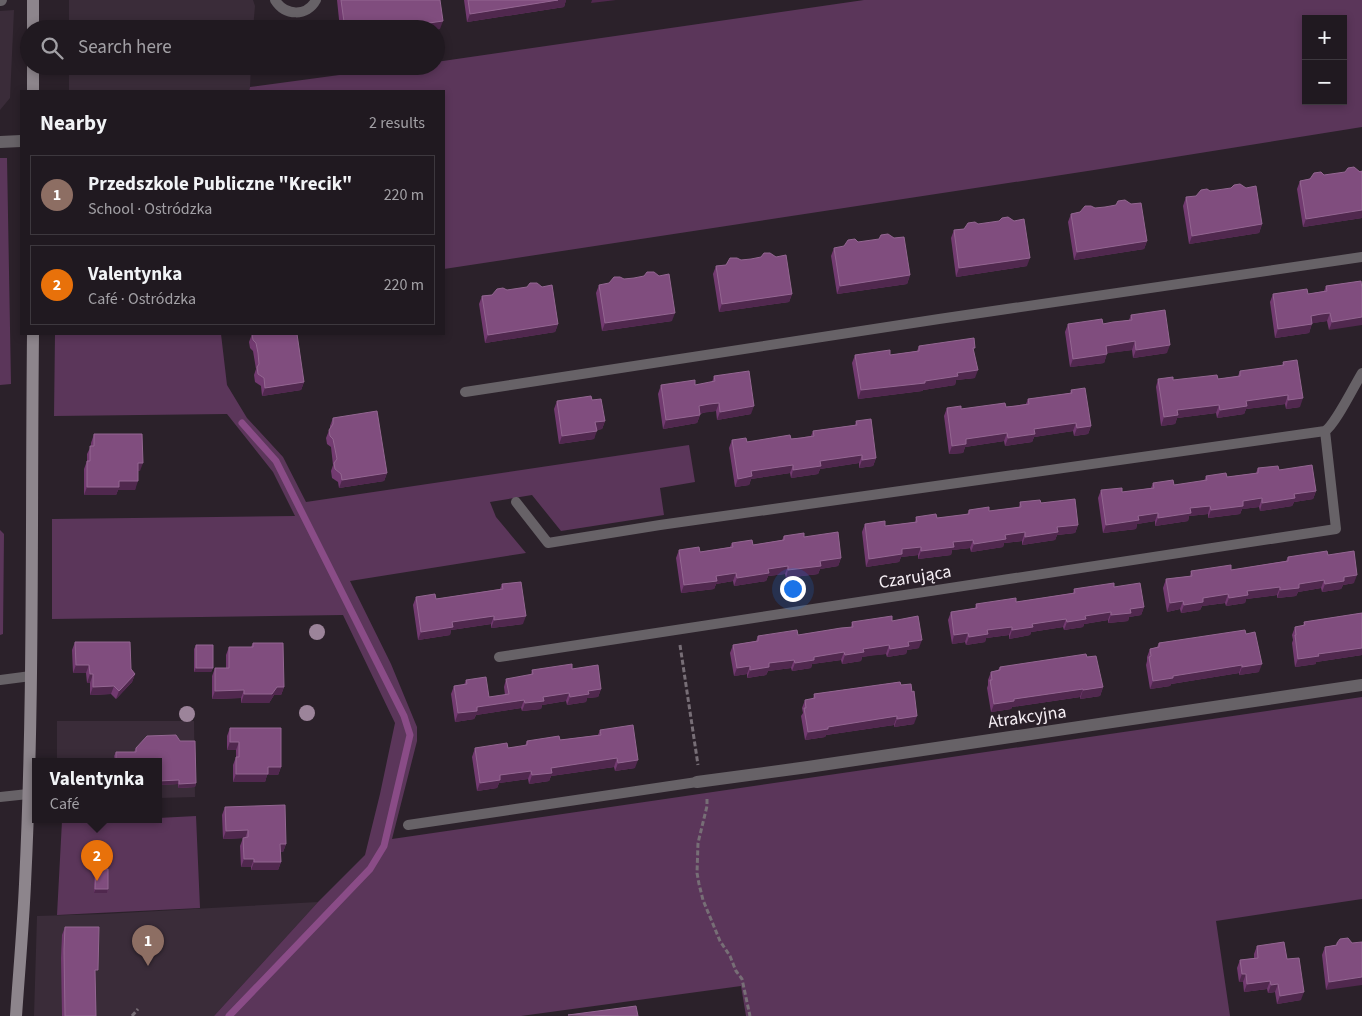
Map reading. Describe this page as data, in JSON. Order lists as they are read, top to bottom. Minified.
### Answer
{"streets":{"street":["Atrakcyjna"],"lane":["Czarująca"]},"page":{"map_buttons":["+","−"],"search":"Search here","heading":["Nearby","2 results"],"list":[{"mark":"1","name":"Przedszkole Publiczne \"Krecik\"","note":"School · Ostródzka","value":"220 m"},{"mark":"2","name":"Valentynka","note":"Café · Ostródzka","value":"220 m"}],"popup":["Valentynka","Café"],"pins":["2","1"]}}
